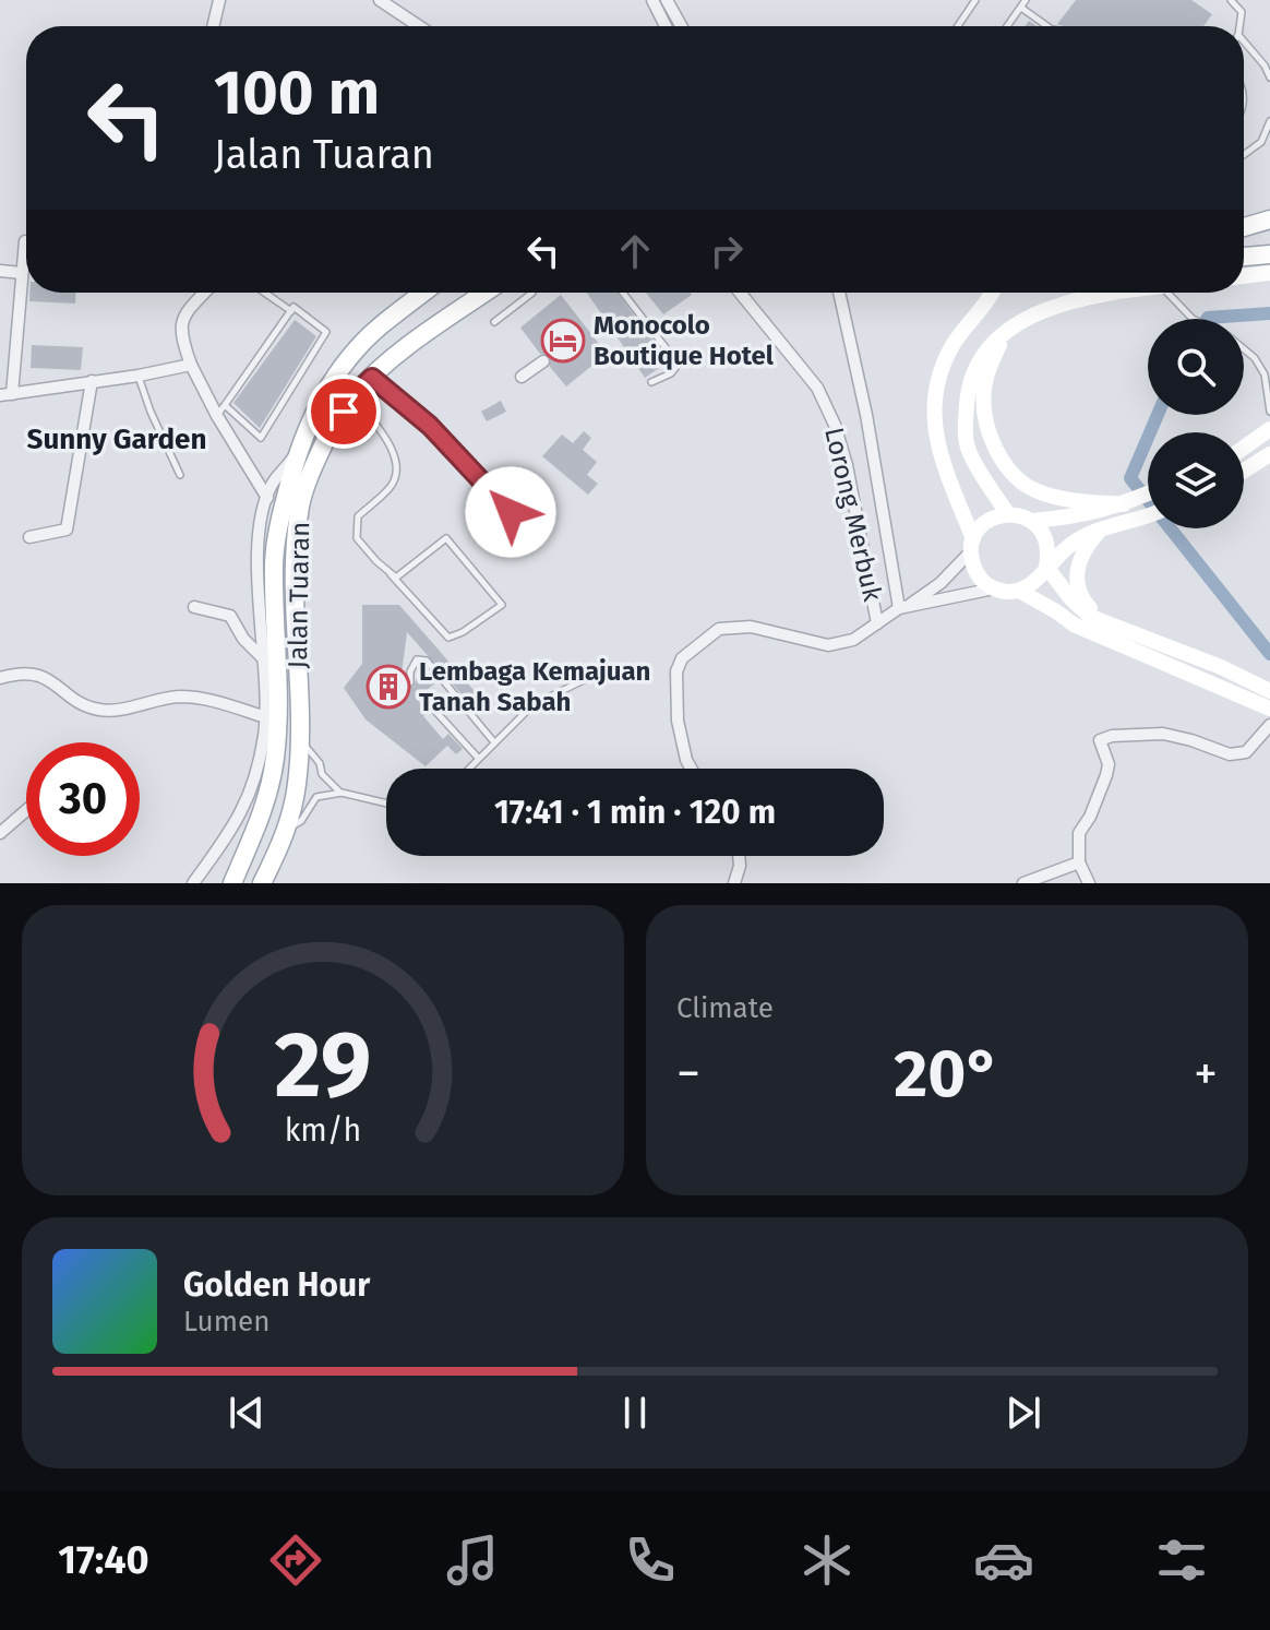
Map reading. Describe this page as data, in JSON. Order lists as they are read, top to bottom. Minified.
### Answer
{"streets":{"main road":["Jalan Tuaran"],"street":["Lorong Merbuk"]},"districts":["Sunny Garden"],"places":{"hotel":["Monocolo Boutique Hotel"],"building":["Lembaga Kemajuan Tanah Sabah"]},"page":{"turn":["100 m","Jalan Tuaran"],"limit":"30","trip":"17:41 · 1 min · 120 m","tile":"Climate","heat":["−","20°","+"],"song":["Golden Hour","Lumen"],"tabs":"17:40","gauge":["29","km/h"]}}
